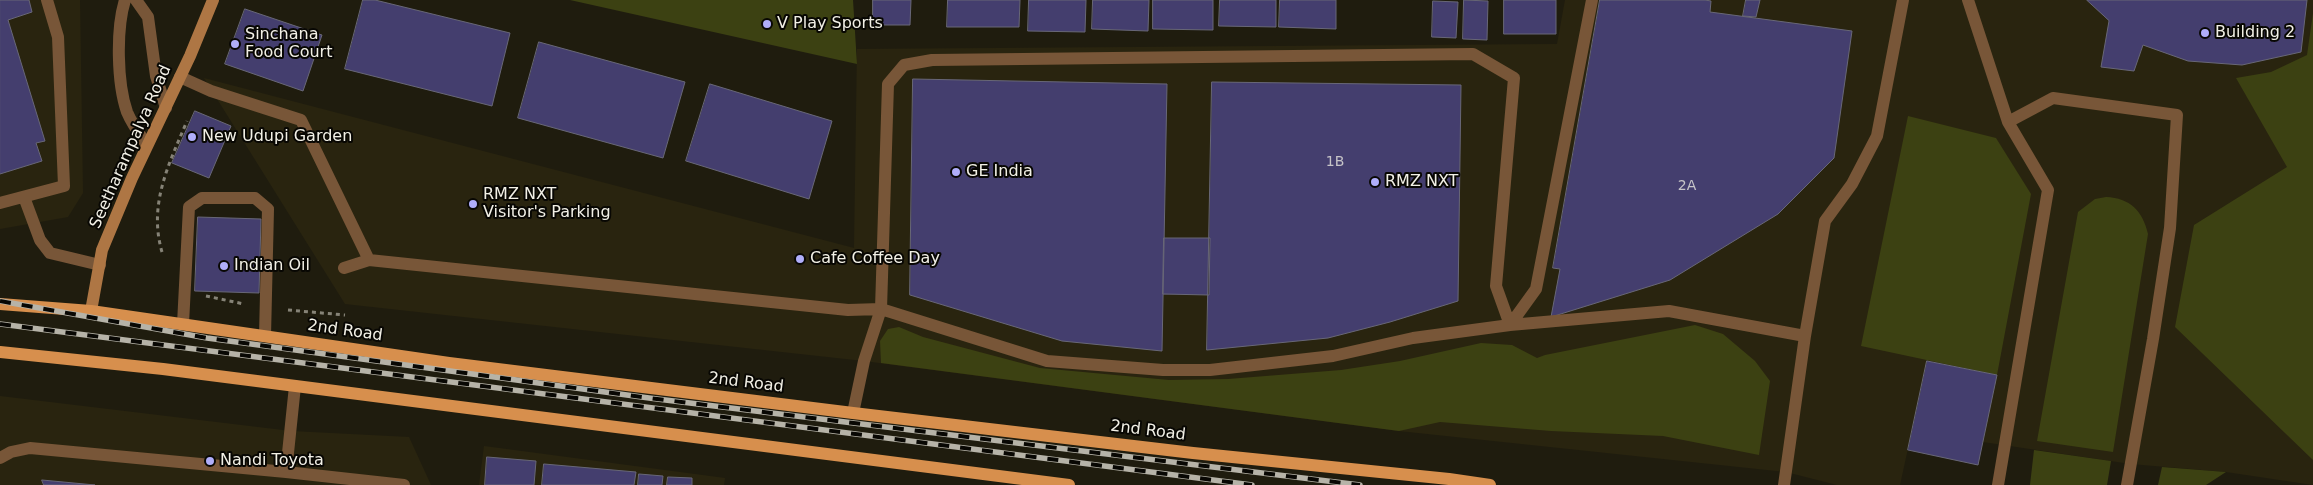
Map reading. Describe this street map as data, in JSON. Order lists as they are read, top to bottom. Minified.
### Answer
{"streets":{"main road":["2nd Road"],"street":["Seetharampalya Road"]},"crossings":[["Seetharampalya Road","2nd Road"]],"places":["V Play Sports","Building 2","Sinchana Food Court","New Udupi Garden","GE India","RMZ NXT","RMZ NXT Visitor's Parking","Cafe Coffee Day","Indian Oil","Nandi Toyota"],"house_numbers":["1B","2A"]}
